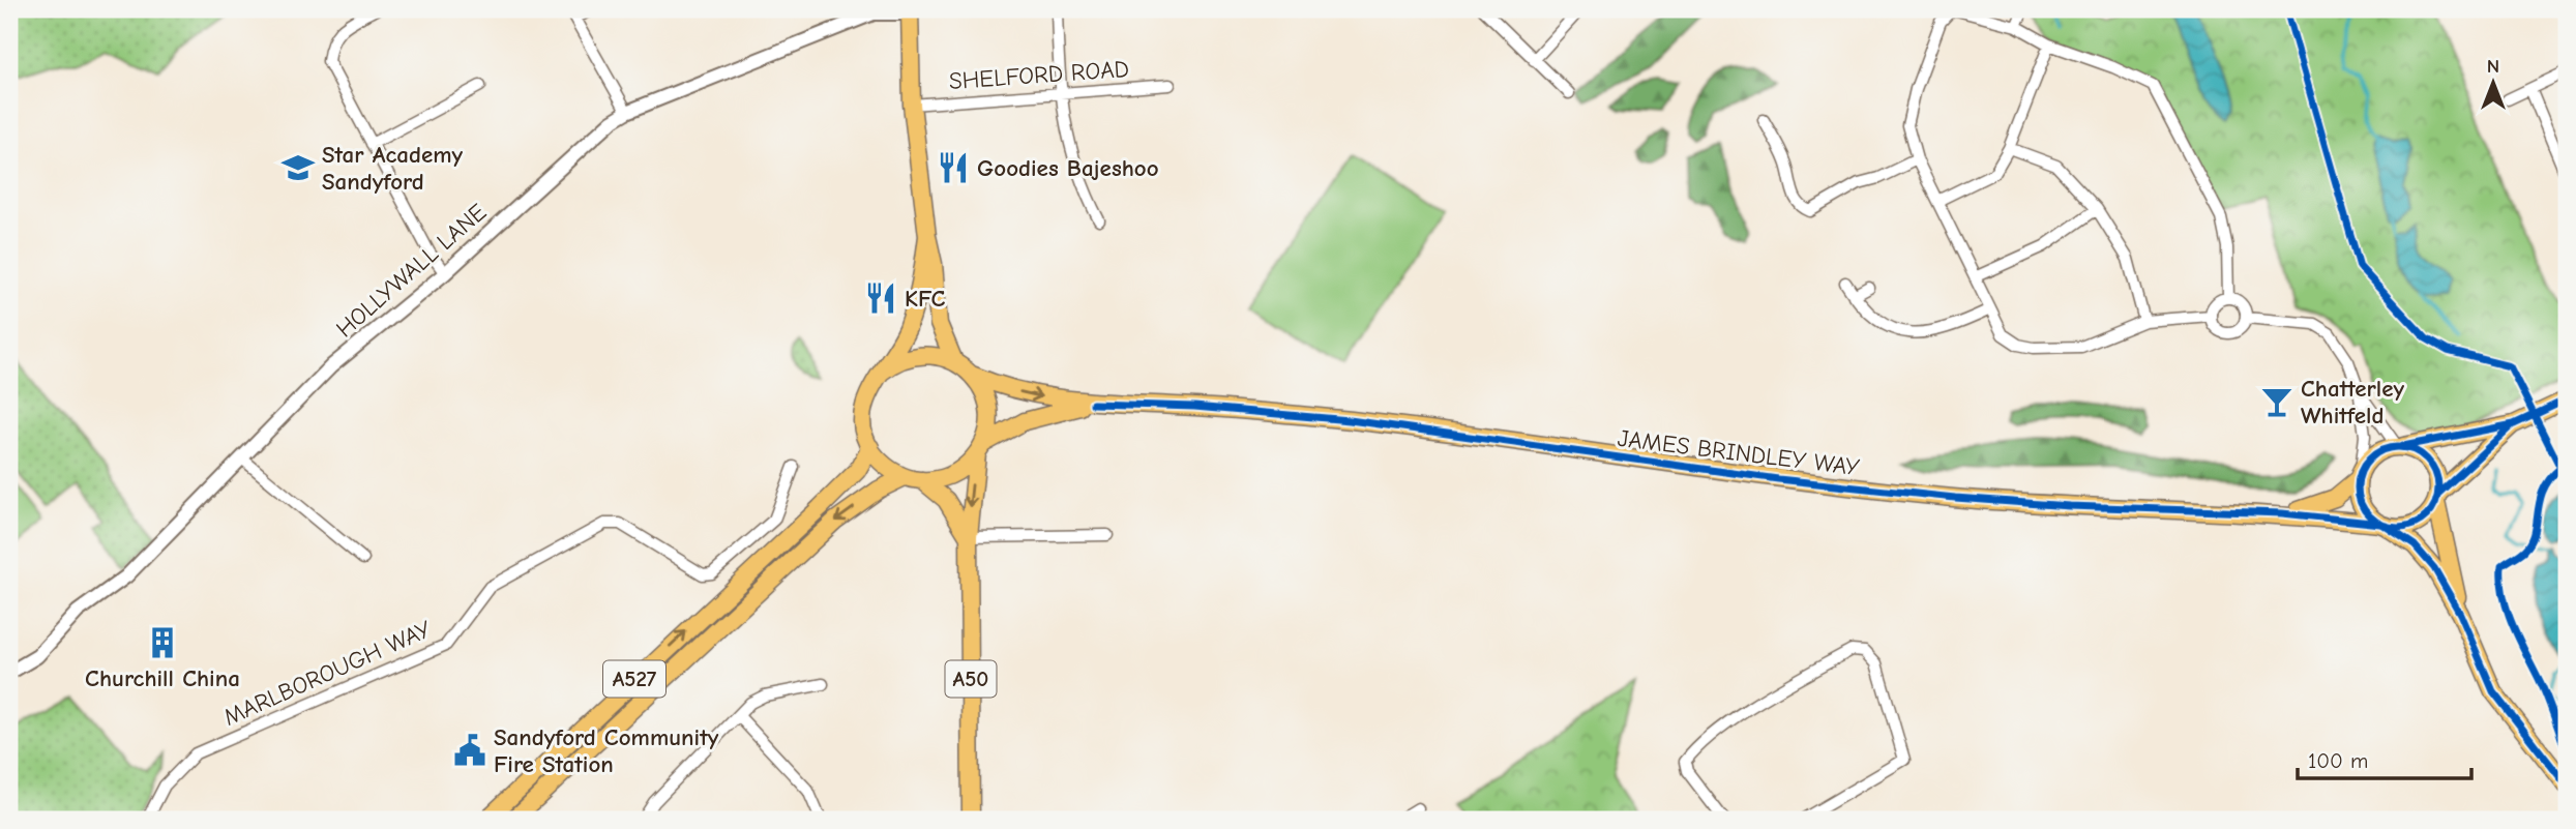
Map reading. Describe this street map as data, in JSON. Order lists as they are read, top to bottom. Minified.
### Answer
{"streets":{"main road":["JAMES BRINDLEY WAY","A527","A50"],"street":["SHELFORD ROAD","HOLLYWALL LANE","MARLBOROUGH WAY"]},"crossings":[["SHELFORD ROAD","A50"],["HOLLYWALL LANE","A50"],["JAMES BRINDLEY WAY","A527"],["JAMES BRINDLEY WAY","A50"],["A527","A50"]],"places":{"school or university":["Star Academy Sandyford"],"restaurant":["Goodies Bajeshoo","KFC"],"bar":["Chatterley Whitfeld"],"building":["Churchill China"],"public building":["Sandyford Community Fire Station"]},"scale_bar":"100 m","north":"top"}
